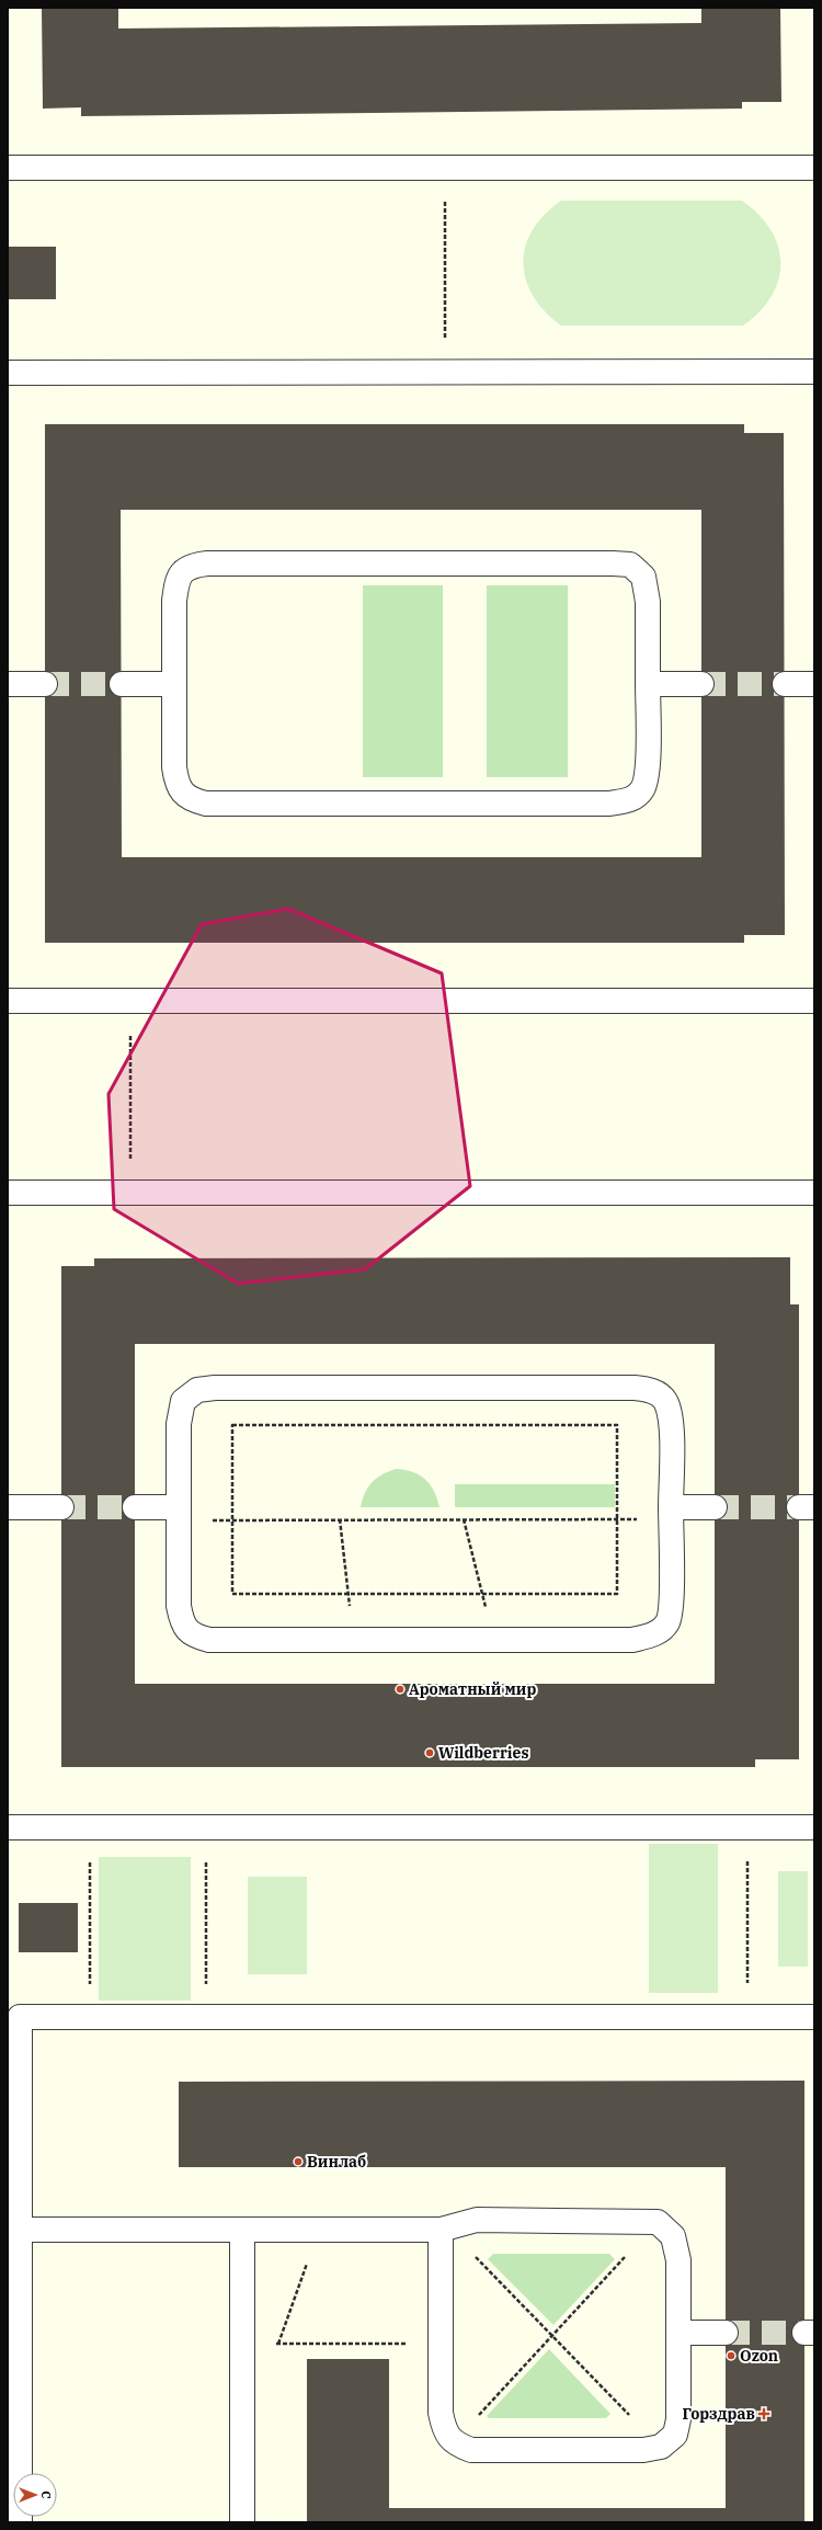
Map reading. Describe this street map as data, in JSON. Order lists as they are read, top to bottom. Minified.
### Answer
{"places":{"other":["Ароматный мир","Wildberries","Винлаб","Ozon"],"health":["Горздрав"]},"north":"right"}
